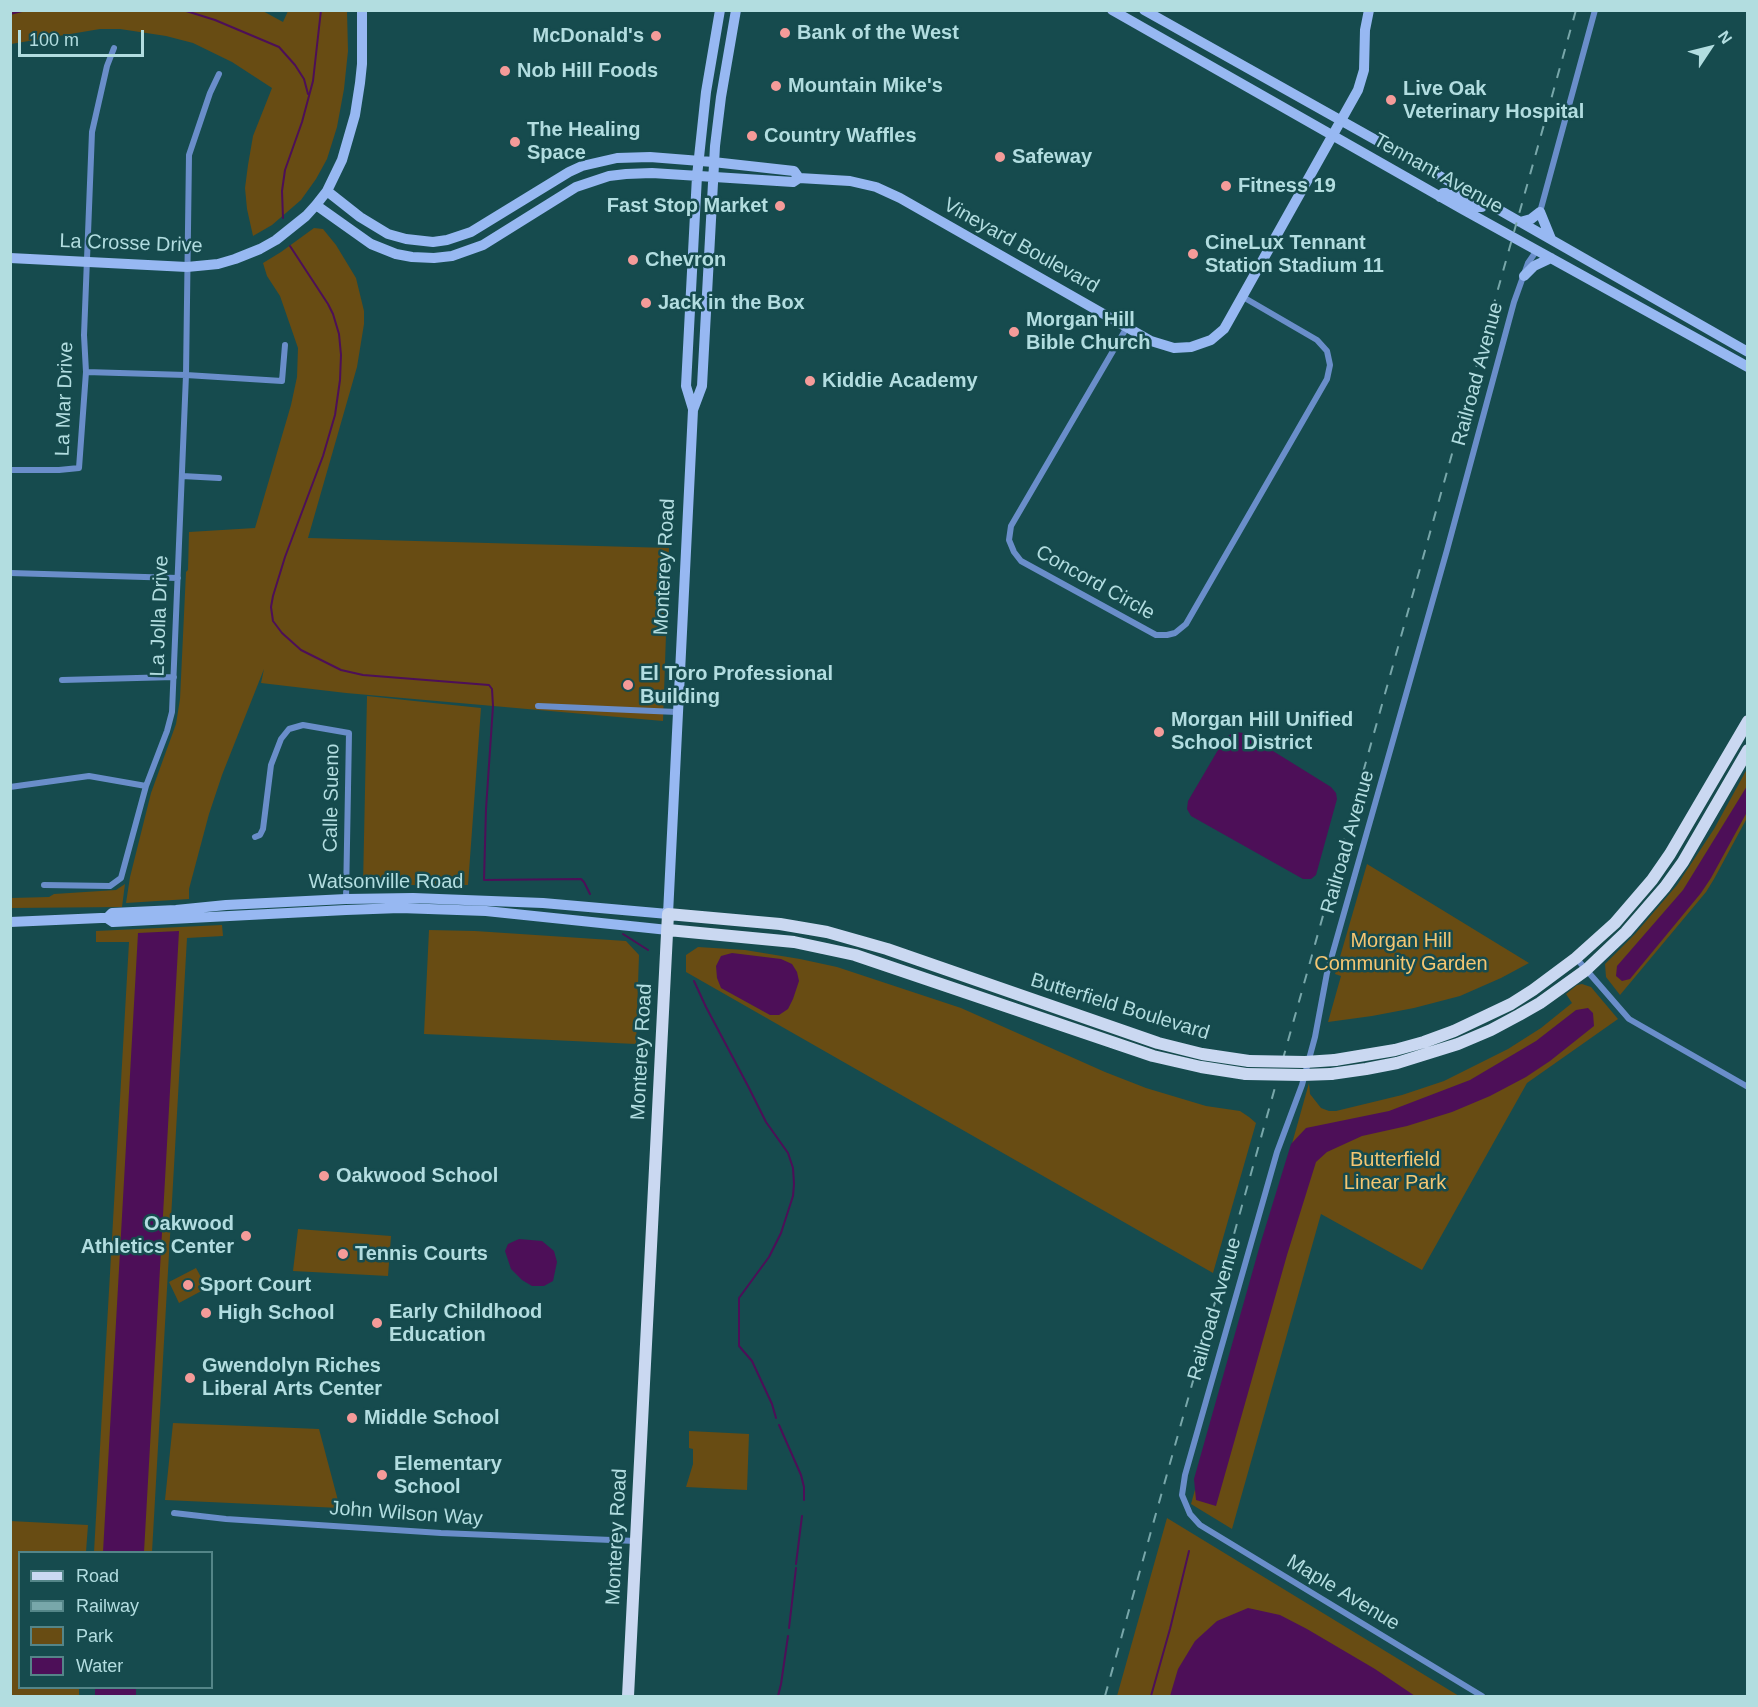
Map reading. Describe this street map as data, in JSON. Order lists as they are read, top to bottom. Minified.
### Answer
{"streets":{"main road":["Tennant Avenue","La Crosse Drive","Vineyard Boulevard","Monterey Road","Watsonville Road","Butterfield Boulevard"],"street":["Railroad Avenue","La Mar Drive","Concord Circle","La Jolla Drive","Calle Sueno","John Wilson Way","Maple Avenue"]},"crossings":[["Tennant Avenue","Vineyard Boulevard"],["Tennant Avenue","Railroad Avenue"],["La Crosse Drive","Vineyard Boulevard"],["La Crosse Drive","La Mar Drive"],["La Crosse Drive","La Jolla Drive"],["Vineyard Boulevard","Monterey Road"],["Vineyard Boulevard","Concord Circle"],["Railroad Avenue","Maple Avenue"],["Monterey Road","Watsonville Road"],["Monterey Road","Butterfield Boulevard"],["Monterey Road","John Wilson Way"],["Calle Sueno","Watsonville Road"],["Watsonville Road","Butterfield Boulevard"]],"parks":["Morgan Hill Community Garden","Butterfield Linear Park"],"places":["Bank of the West","McDonald's","Nob Hill Foods","Mountain Mike's","Live Oak Veterinary Hospital","Country Waffles","The Healing Space","Safeway","Fitness 19","Fast Stop Market","CineLux Tennant Station Stadium 11","Chevron","Jack in the Box","Morgan Hill Bible Church","Kiddie Academy","El Toro Professional Building","Morgan Hill Unified School District","Oakwood School","Oakwood Athletics Center","Tennis Courts","Sport Court","High School","Early Childhood Education","Gwendolyn Riches Liberal Arts Center","Middle School","Elementary School"],"legend":["Road","Railway","Park","Water"],"scale_bar":"100 m","north":"top right"}
